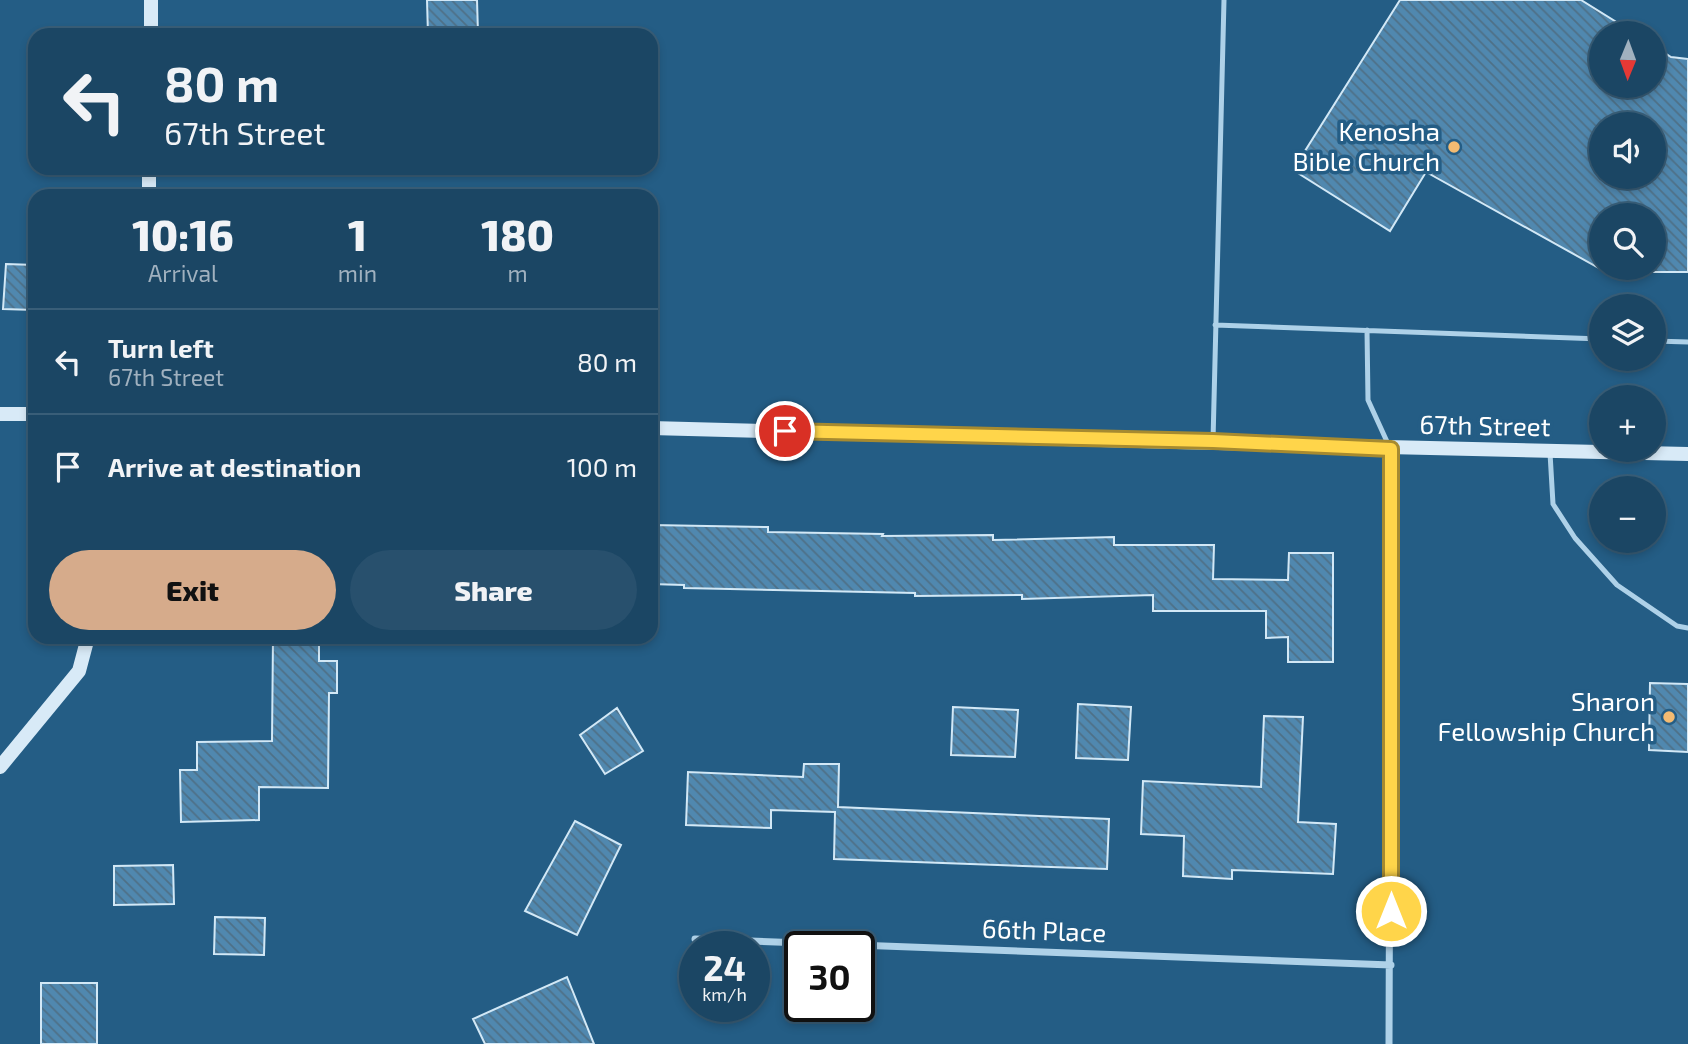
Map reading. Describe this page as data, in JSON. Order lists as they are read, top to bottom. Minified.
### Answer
{"streets":{"street":["67th Street","66th Place"]},"places":["Kenosha Bible Church","Sharon Fellowship Church"],"north":"bottom","page":{"map_buttons":["+","−"],"turn":["80 m","67th Street"],"eta":["10:16","Arrival","1","min","180","m"],"list":[{"name":"Turn left","note":"67th Street","value":"80 m"},{"name":"Arrive at destination","value":"100 m"}],"buttons":["Exit","Share"],"speed":"24 km/h","limit":"30"}}
